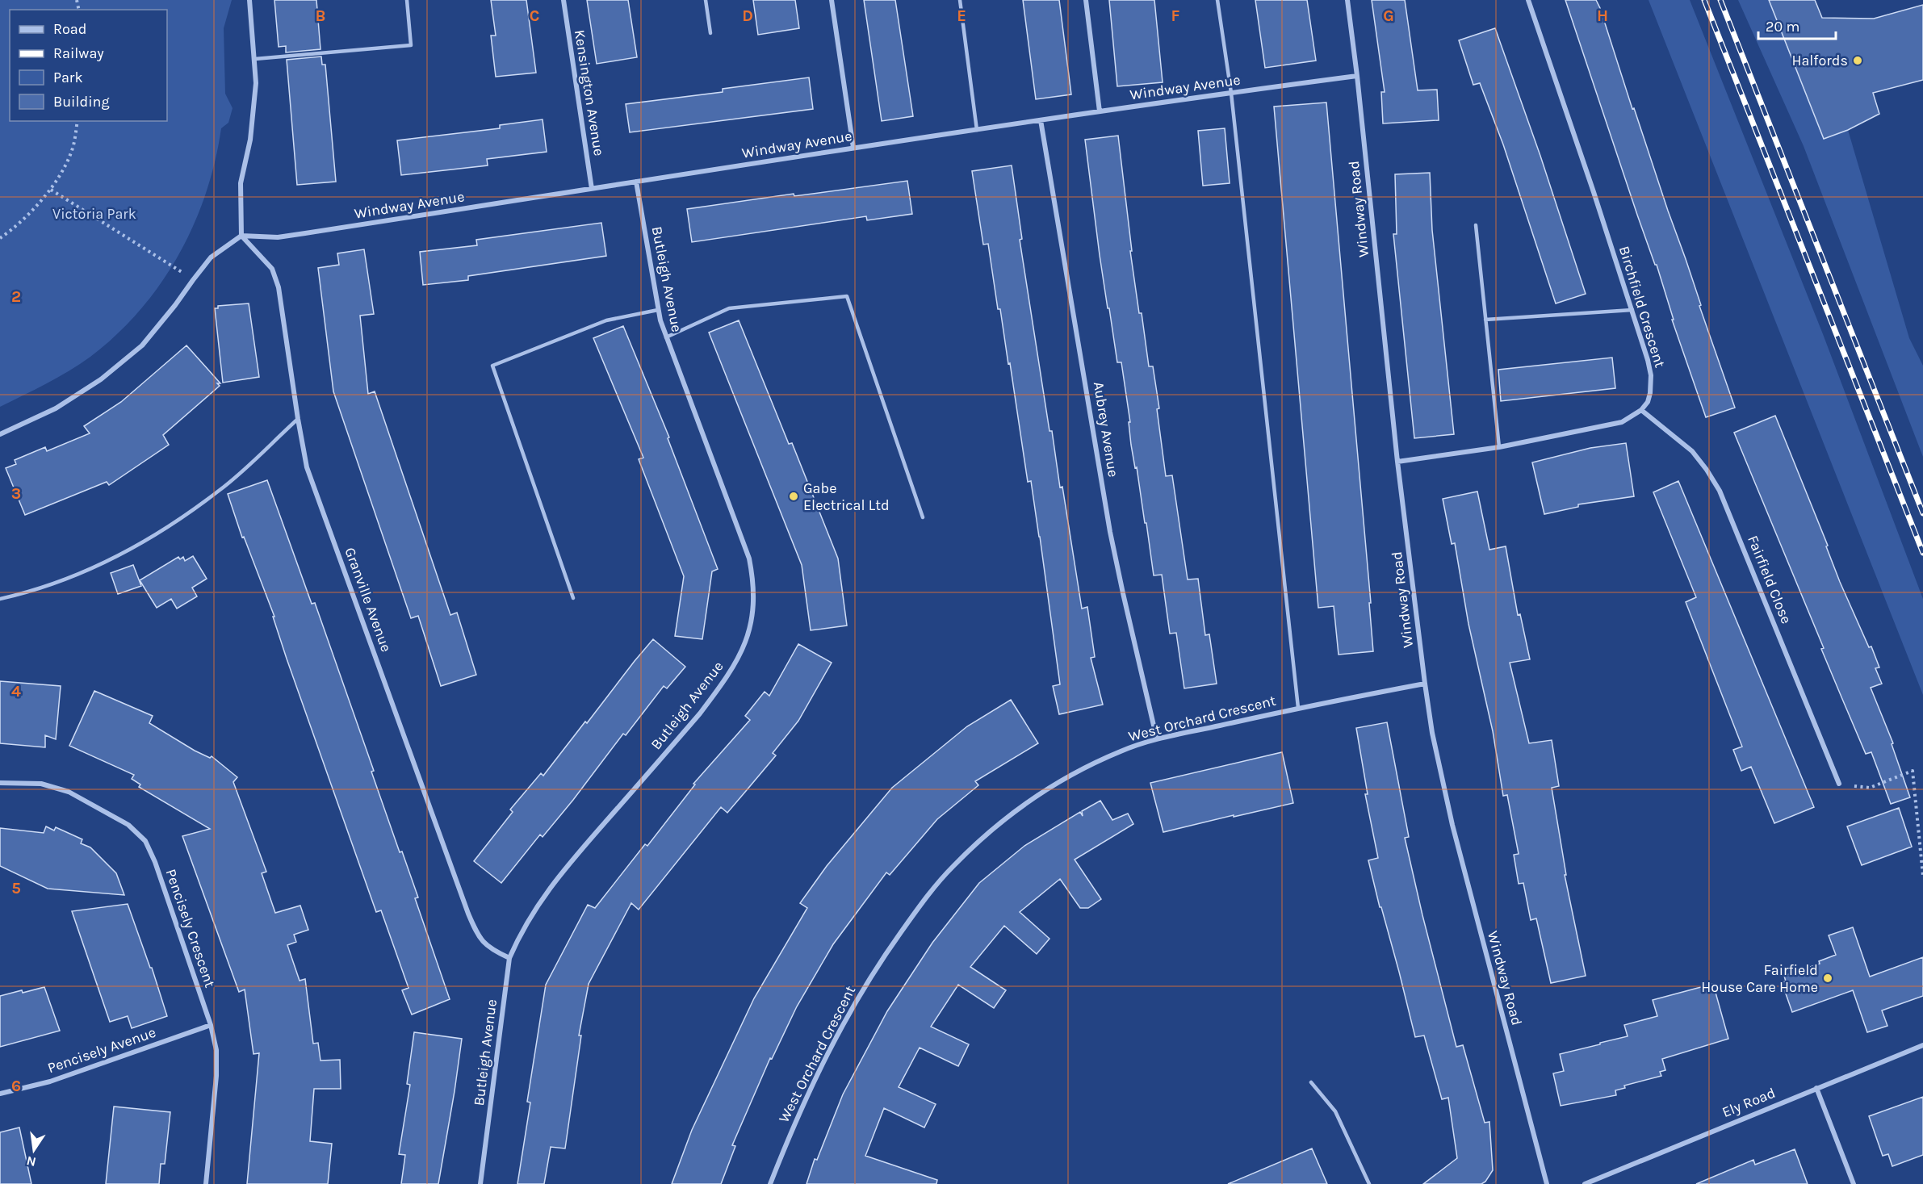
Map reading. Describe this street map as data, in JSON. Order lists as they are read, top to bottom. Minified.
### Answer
{"streets":{"street":["Windway Avenue","Kensington Avenue","Windway Road","Butleigh Avenue","Birchfield Crescent","Aubrey Avenue","Fairfield Close","Granville Avenue","West Orchard Crescent","Pencisely Crescent","Pencisely Avenue","Ely Road"]},"crossings":[["Windway Avenue","Kensington Avenue"],["Windway Avenue","Windway Road"],["Windway Avenue","Butleigh Avenue"],["Windway Avenue","Aubrey Avenue"],["Windway Avenue","Granville Avenue"],["Windway Road","West Orchard Crescent"],["Butleigh Avenue","Granville Avenue"],["Birchfield Crescent","Fairfield Close"],["Aubrey Avenue","West Orchard Crescent"],["Pencisely Crescent","Pencisely Avenue"]],"parks":["Victoria Park"],"places":["Halfords","Gabe Electrical Ltd","Fairfield House Care Home"],"legend":["Road","Railway","Park","Building"],"scale_bar":"20 m","north":"bottom","grid":{"columns":["B","C","D","E","F","G","H"],"rows":["2","3","4","5","6"]}}
